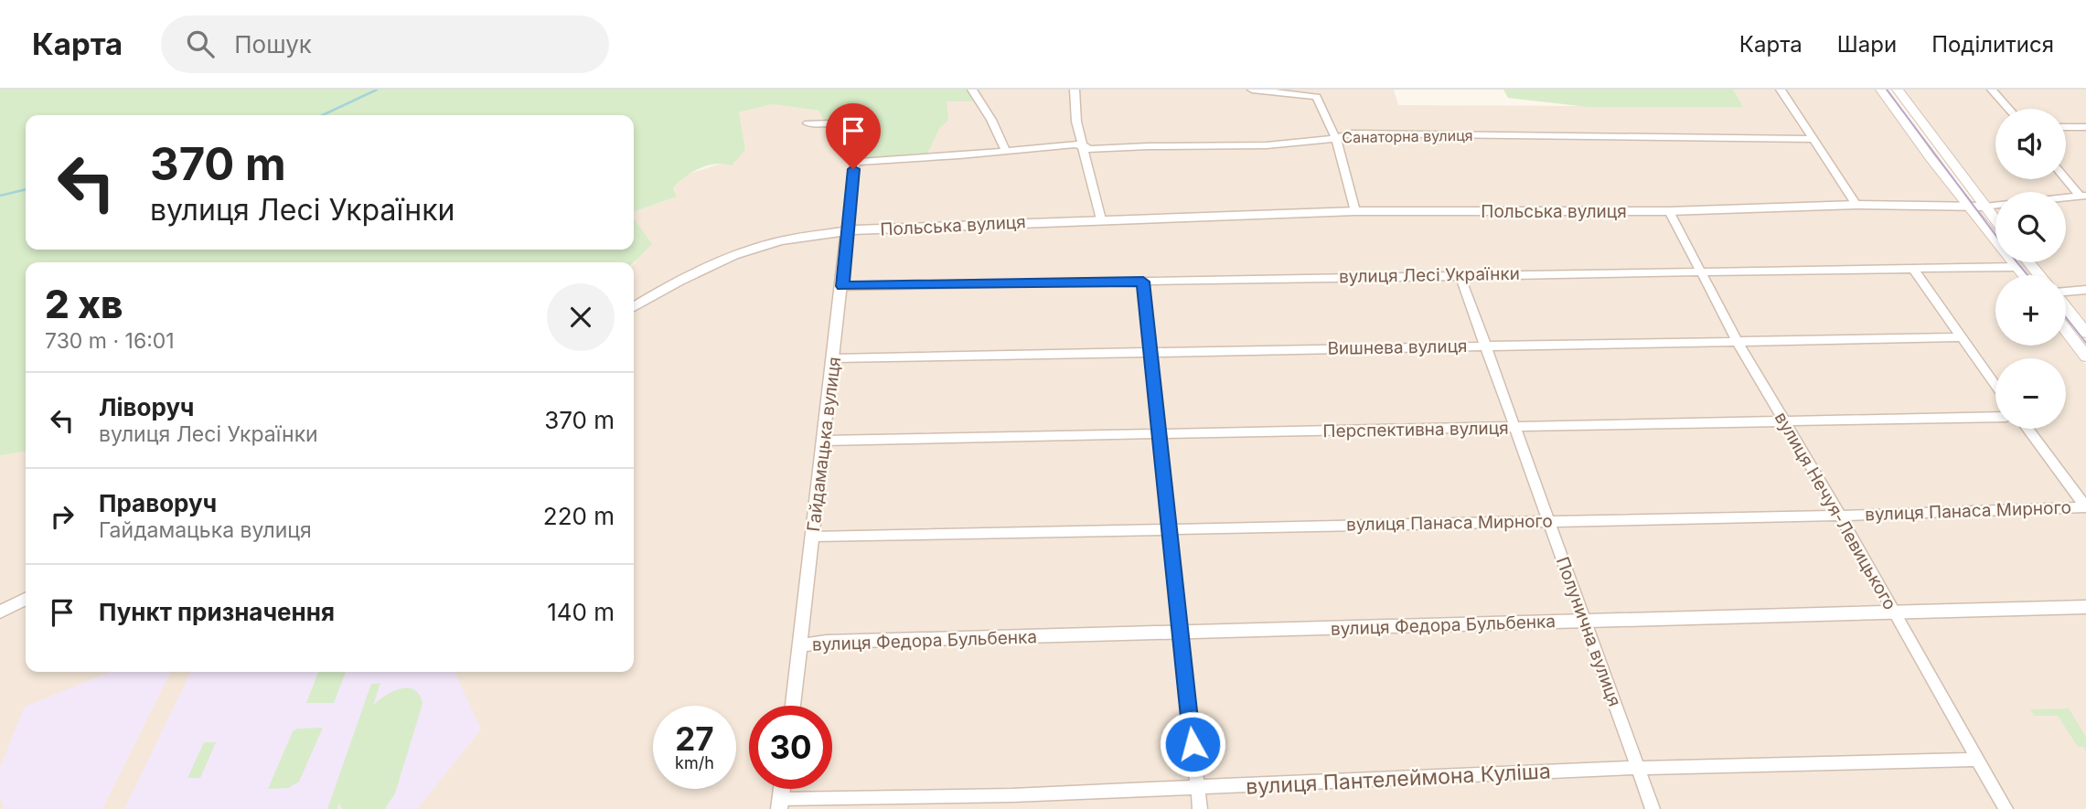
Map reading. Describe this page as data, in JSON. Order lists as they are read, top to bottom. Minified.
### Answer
{"streets":{"street":["Санаторна вулиця","Польська вулиця","вулиця Лесі Українки","Вишнева вулиця","Перспективна вулиця","Гайдамацька вулиця","вулиця Нечуя-Левицького","вулиця Панаса Мирного","вулиця Федора Бульбенка","Полунична вулиця","вулиця Пантелеймона Куліша"]},"crossings":[["Санаторна вулиця","Гайдамацька вулиця"],["Польська вулиця","Гайдамацька вулиця"],["Польська вулиця","вулиця Нечуя-Левицького"],["вулиця Лесі Українки","Гайдамацька вулиця"],["вулиця Лесі Українки","вулиця Нечуя-Левицького"],["вулиця Лесі Українки","Полунична вулиця"],["Вишнева вулиця","Гайдамацька вулиця"],["Вишнева вулиця","вулиця Нечуя-Левицького"],["Вишнева вулиця","Полунична вулиця"],["Перспективна вулиця","Гайдамацька вулиця"],["Перспективна вулиця","вулиця Нечуя-Левицького"],["Перспективна вулиця","Полунична вулиця"],["Гайдамацька вулиця","вулиця Панаса Мирного"],["Гайдамацька вулиця","вулиця Федора Бульбенка"],["вулиця Нечуя-Левицького","вулиця Панаса Мирного"],["вулиця Нечуя-Левицького","вулиця Федора Бульбенка"],["вулиця Нечуя-Левицького","вулиця Пантелеймона Куліша"],["вулиця Панаса Мирного","Полунична вулиця"],["вулиця Федора Бульбенка","Полунична вулиця"],["Полунична вулиця","вулиця Пантелеймона Куліша"]],"page":{"header":"Карта","search":"Пошук","nav":["Карта","Шари","Поділитися"],"map_buttons":["+","−"],"turn":["370 m","вулиця Лесі Українки"],"heading":["2 хв","730 m · 16:01"],"list":[{"name":"Ліворуч","note":"вулиця Лесі Українки","value":"370 m"},{"name":"Праворуч","note":"Гайдамацька вулиця","value":"220 m"},{"name":"Пункт призначення","value":"140 m"}],"speed":"27 km/h","limit":"30"}}
